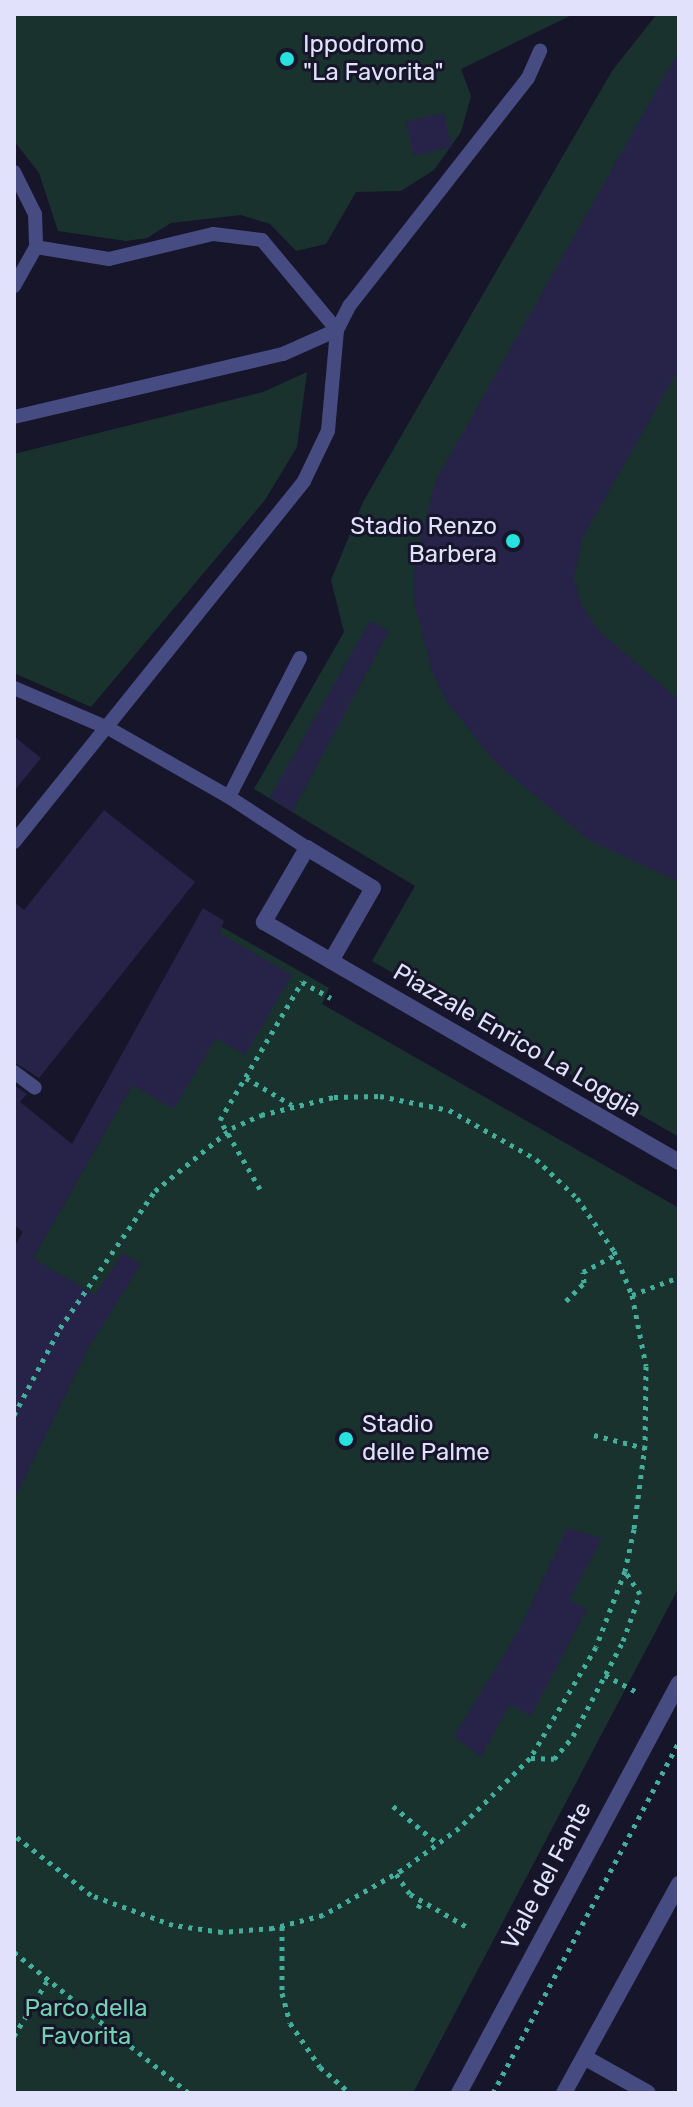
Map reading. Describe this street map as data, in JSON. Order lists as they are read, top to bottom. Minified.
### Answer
{"streets":{"street":["Piazzale Enrico La Loggia","Viale del Fante"]},"parks":["Parco della Favorita"],"places":["Ippodromo \"La Favorita\"","Stadio Renzo Barbera","Stadio delle Palme"]}
